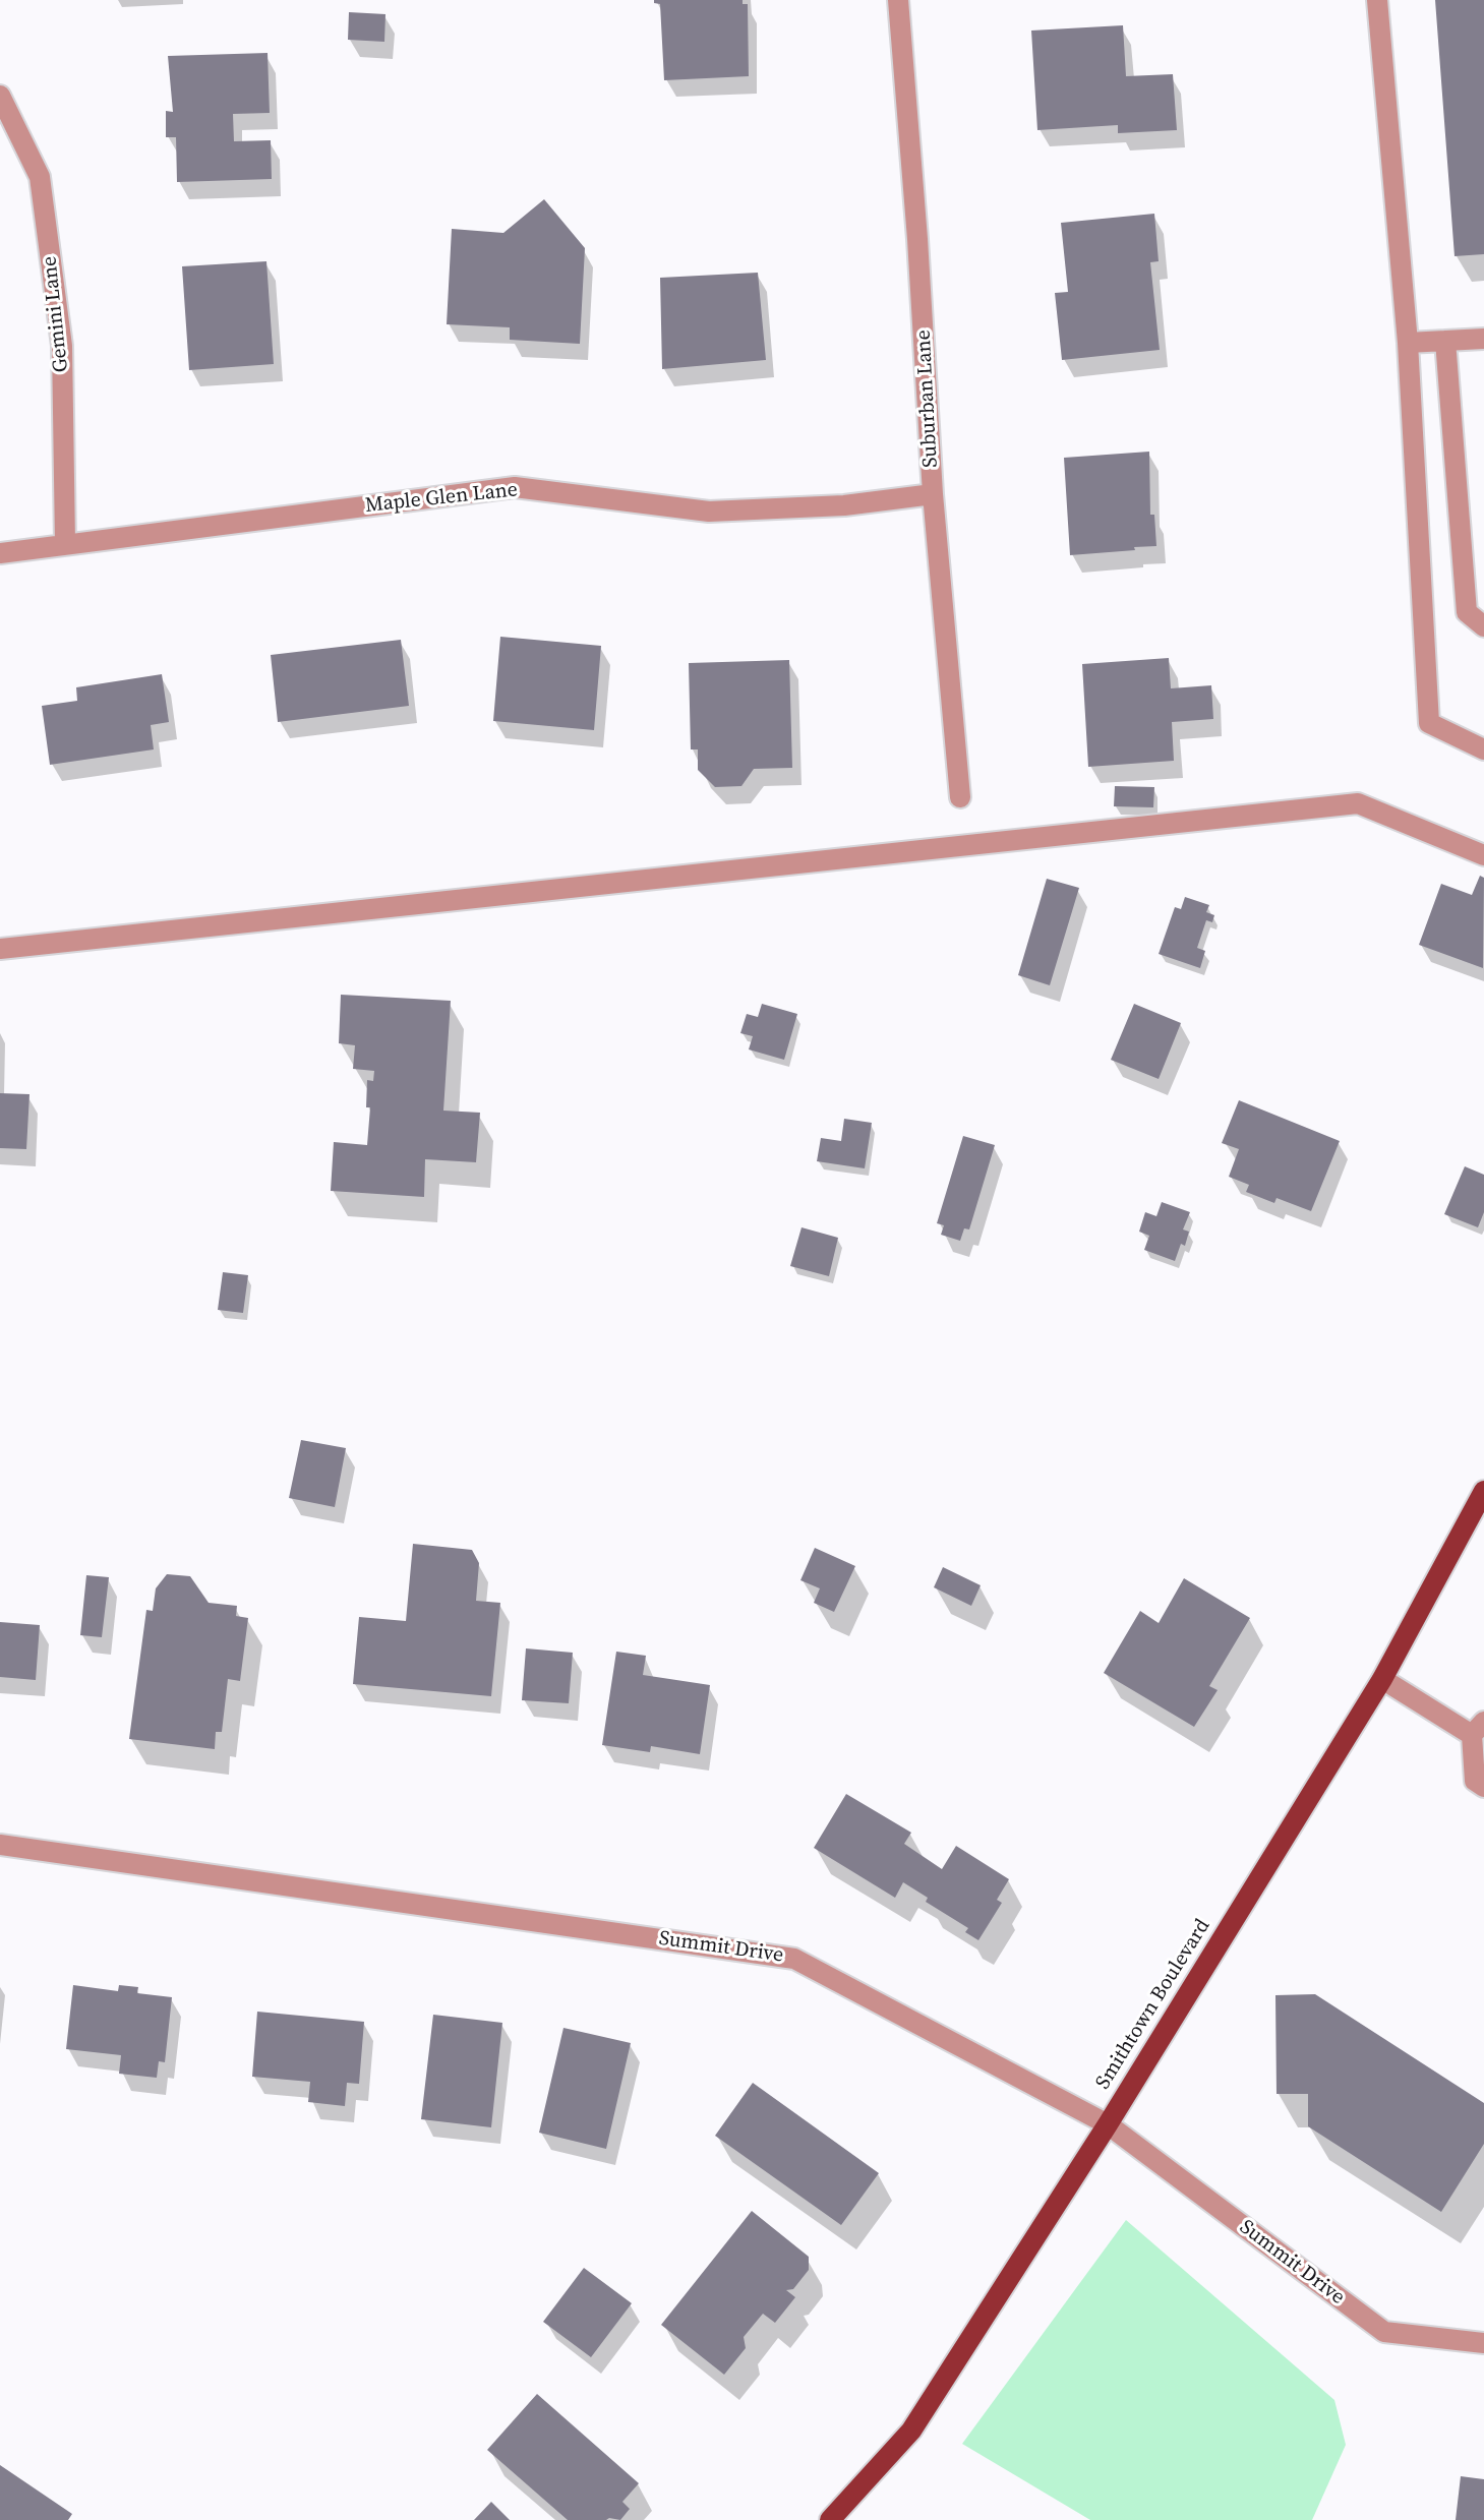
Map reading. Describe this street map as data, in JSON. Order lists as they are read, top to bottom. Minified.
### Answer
{"streets":{"main road":["Smithtown Boulevard"],"street":["Gemini Lane","Suburban Lane","Maple Glen Lane","Summit Drive"]},"crossings":[["Gemini Lane","Maple Glen Lane"],["Suburban Lane","Maple Glen Lane"],["Summit Drive","Smithtown Boulevard"]]}
